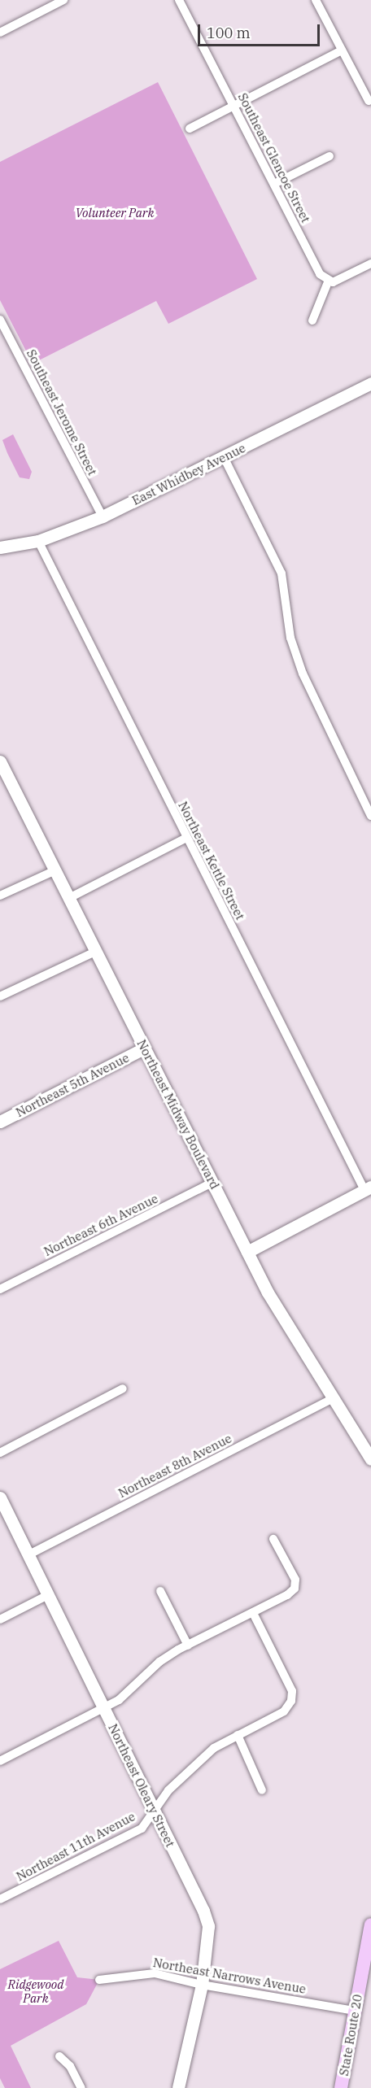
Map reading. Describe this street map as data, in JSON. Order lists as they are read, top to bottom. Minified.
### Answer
{"streets":{"main road":["State Route 20"],"street":["Southeast Glencoe Street","Southeast Jerome Street","East Whidbey Avenue","Northeast Kettle Street","Northeast 5th Avenue","Northeast Midway Boulevard","Northeast 6th Avenue","Northeast 8th Avenue","Northeast Oleary Street","Northeast 11th Avenue","Northeast Narrows Avenue"]},"crossings":[["Southeast Jerome Street","East Whidbey Avenue"],["East Whidbey Avenue","Northeast Kettle Street"],["Northeast 5th Avenue","Northeast Midway Boulevard"],["Northeast Midway Boulevard","Northeast 6th Avenue"],["Northeast Midway Boulevard","Northeast 8th Avenue"],["Northeast 8th Avenue","Northeast Oleary Street"],["Northeast Oleary Street","Northeast 11th Avenue"],["Northeast Oleary Street","Northeast Narrows Avenue"],["Northeast Narrows Avenue","State Route 20"]],"parks":["Volunteer Park","Ridgewood Park"],"scale_bar":"100 m"}
